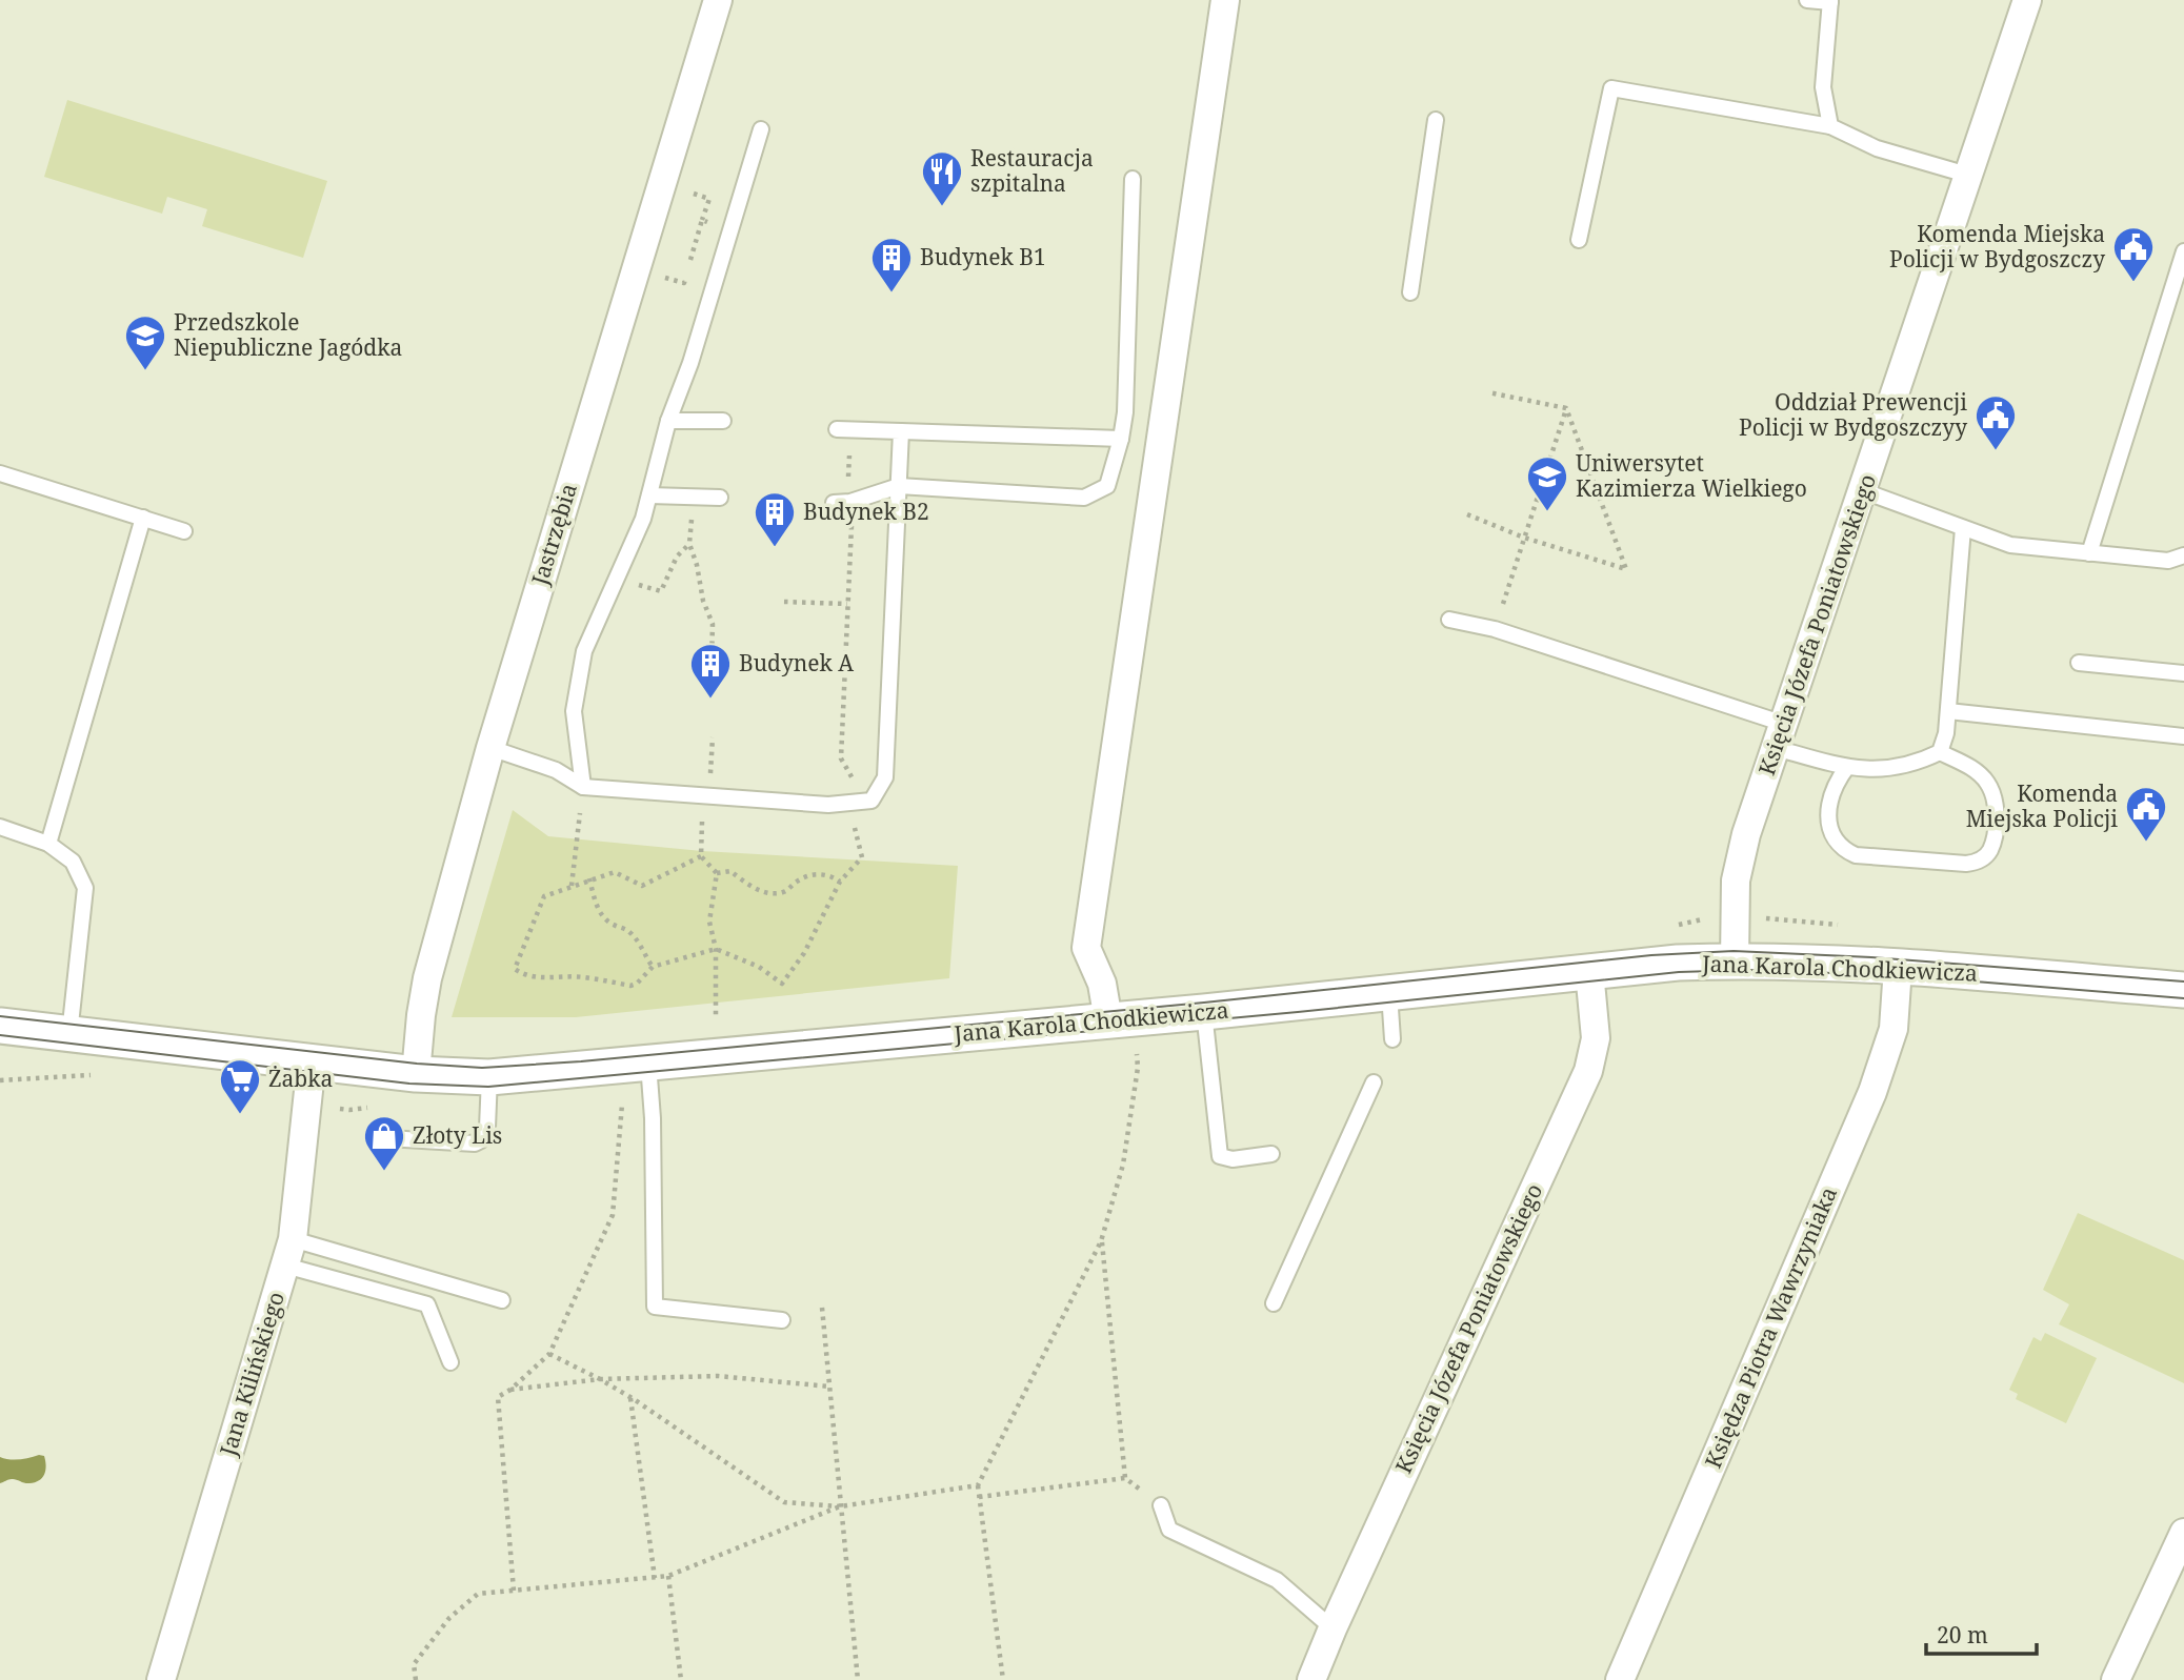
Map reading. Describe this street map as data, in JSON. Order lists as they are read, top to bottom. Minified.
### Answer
{"streets":{"street":["Jastrzębia","Księcia Józefa Poniatowskiego","Jana Karola Chodkiewicza","Księdza Piotra Wawrzyniaka","Jana Kilińskiego"]},"crossings":[["Jastrzębia","Jana Karola Chodkiewicza"],["Księcia Józefa Poniatowskiego","Jana Karola Chodkiewicza"],["Jana Karola Chodkiewicza","Księdza Piotra Wawrzyniaka"],["Jana Karola Chodkiewicza","Jana Kilińskiego"]],"places":{"restaurant":["Restauracja szpitalna"],"public building":["Komenda Miejska Policji w Bydgoszczy","Oddział Prewencji Policji w Bydgoszczyy","Komenda Miejska Policji"],"building":["Budynek B1","Budynek B2","Budynek A"],"school or university":["Przedszkole Niepubliczne Jagódka","Uniwersytet Kazimierza Wielkiego"],"supermarket":["Żabka"],"shop":["Złoty Lis"]},"scale_bar":"20 m"}
